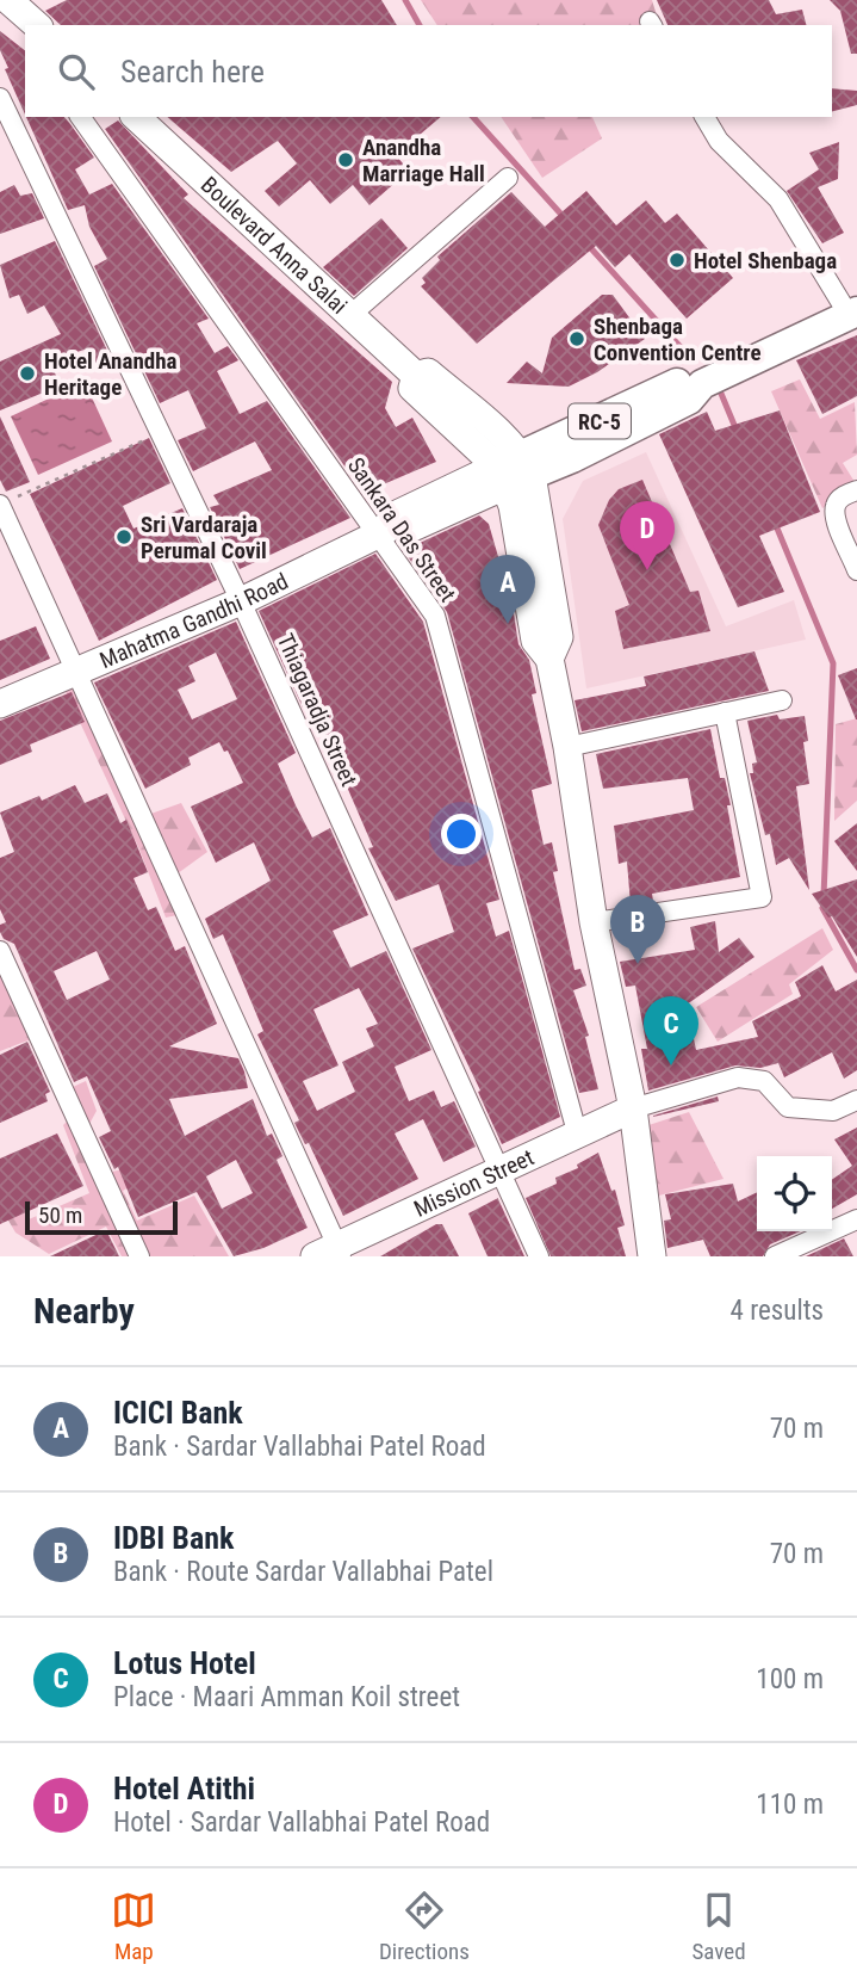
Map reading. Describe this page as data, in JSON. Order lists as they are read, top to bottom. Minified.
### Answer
{"streets":{"main road":["RC-5","Mahatma Gandhi Road"],"street":["Boulevard Anna Salai","Sankara Das Street","Thiagaradja Street","Mission Street"]},"crossings":[["Boulevard Anna Salai","Mahatma Gandhi Road"],["Sankara Das Street","Mahatma Gandhi Road"],["Sankara Das Street","Mission Street"],["Mahatma Gandhi Road","Thiagaradja Street"],["Thiagaradja Street","Mission Street"]],"places":["Anandha Marriage Hall","Hotel Shenbaga","Shenbaga Convention Centre","Hotel Anandha Heritage","Sri Vardaraja Perumal Covil"],"scale_bar":"50 m","page":{"search":"Search here","pins":["D","A","B","C"],"scale":"50 m","heading":["Nearby","4 results"],"list":[{"mark":"A","name":"ICICI Bank","note":"Bank · Sardar Vallabhai Patel Road","value":"70 m"},{"mark":"B","name":"IDBI Bank","note":"Bank · Route Sardar Vallabhai Patel","value":"70 m"},{"mark":"C","name":"Lotus Hotel","note":"Place · Maari Amman Koil street","value":"100 m"},{"mark":"D","name":"Hotel Atithi","note":"Hotel · Sardar Vallabhai Patel Road","value":"110 m"}],"nav":["Map","Directions","Saved"]}}
